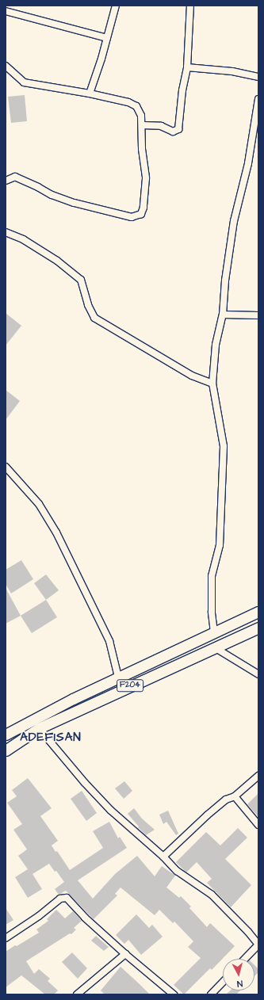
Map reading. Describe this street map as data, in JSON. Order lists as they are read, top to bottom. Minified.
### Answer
{"streets":{"main road":["F204"]},"districts":["ADEFISAN"],"north":"bottom"}
